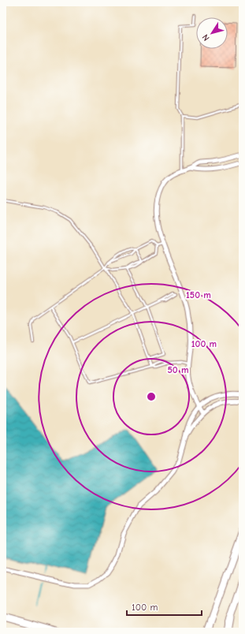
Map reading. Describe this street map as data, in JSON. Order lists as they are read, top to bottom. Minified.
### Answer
{"scale_bar":"100 m","north":"bottom left","rings":["150 m","100 m","50 m"]}
